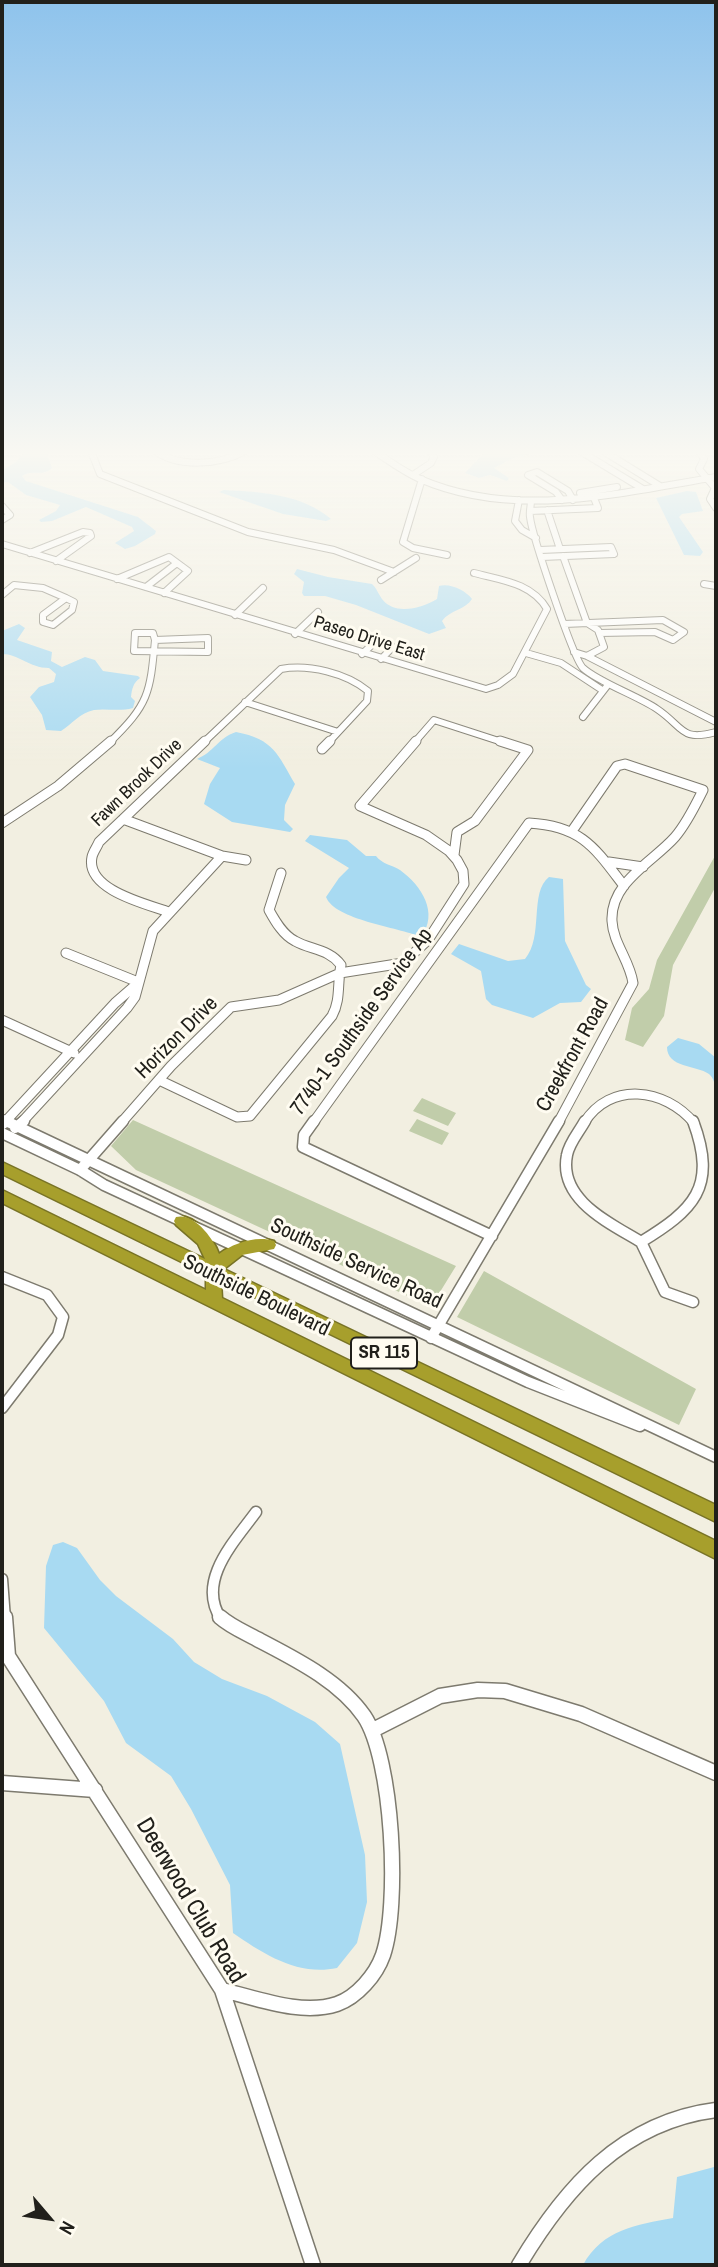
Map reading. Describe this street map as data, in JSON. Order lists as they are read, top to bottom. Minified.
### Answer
{"streets":{"highway":["Southside Boulevard","SR 115"],"street":["Paseo Drive East","Fawn Brook Drive","7740-1 Southside Service Ap","Horizon Drive","Creekfront Road","Southside Service Road","Deerwood Club Road"]},"crossings":[["7740-1 Southside Service Ap","Creekfront Road"],["Horizon Drive","Southside Service Road"]],"north":"bottom right"}
